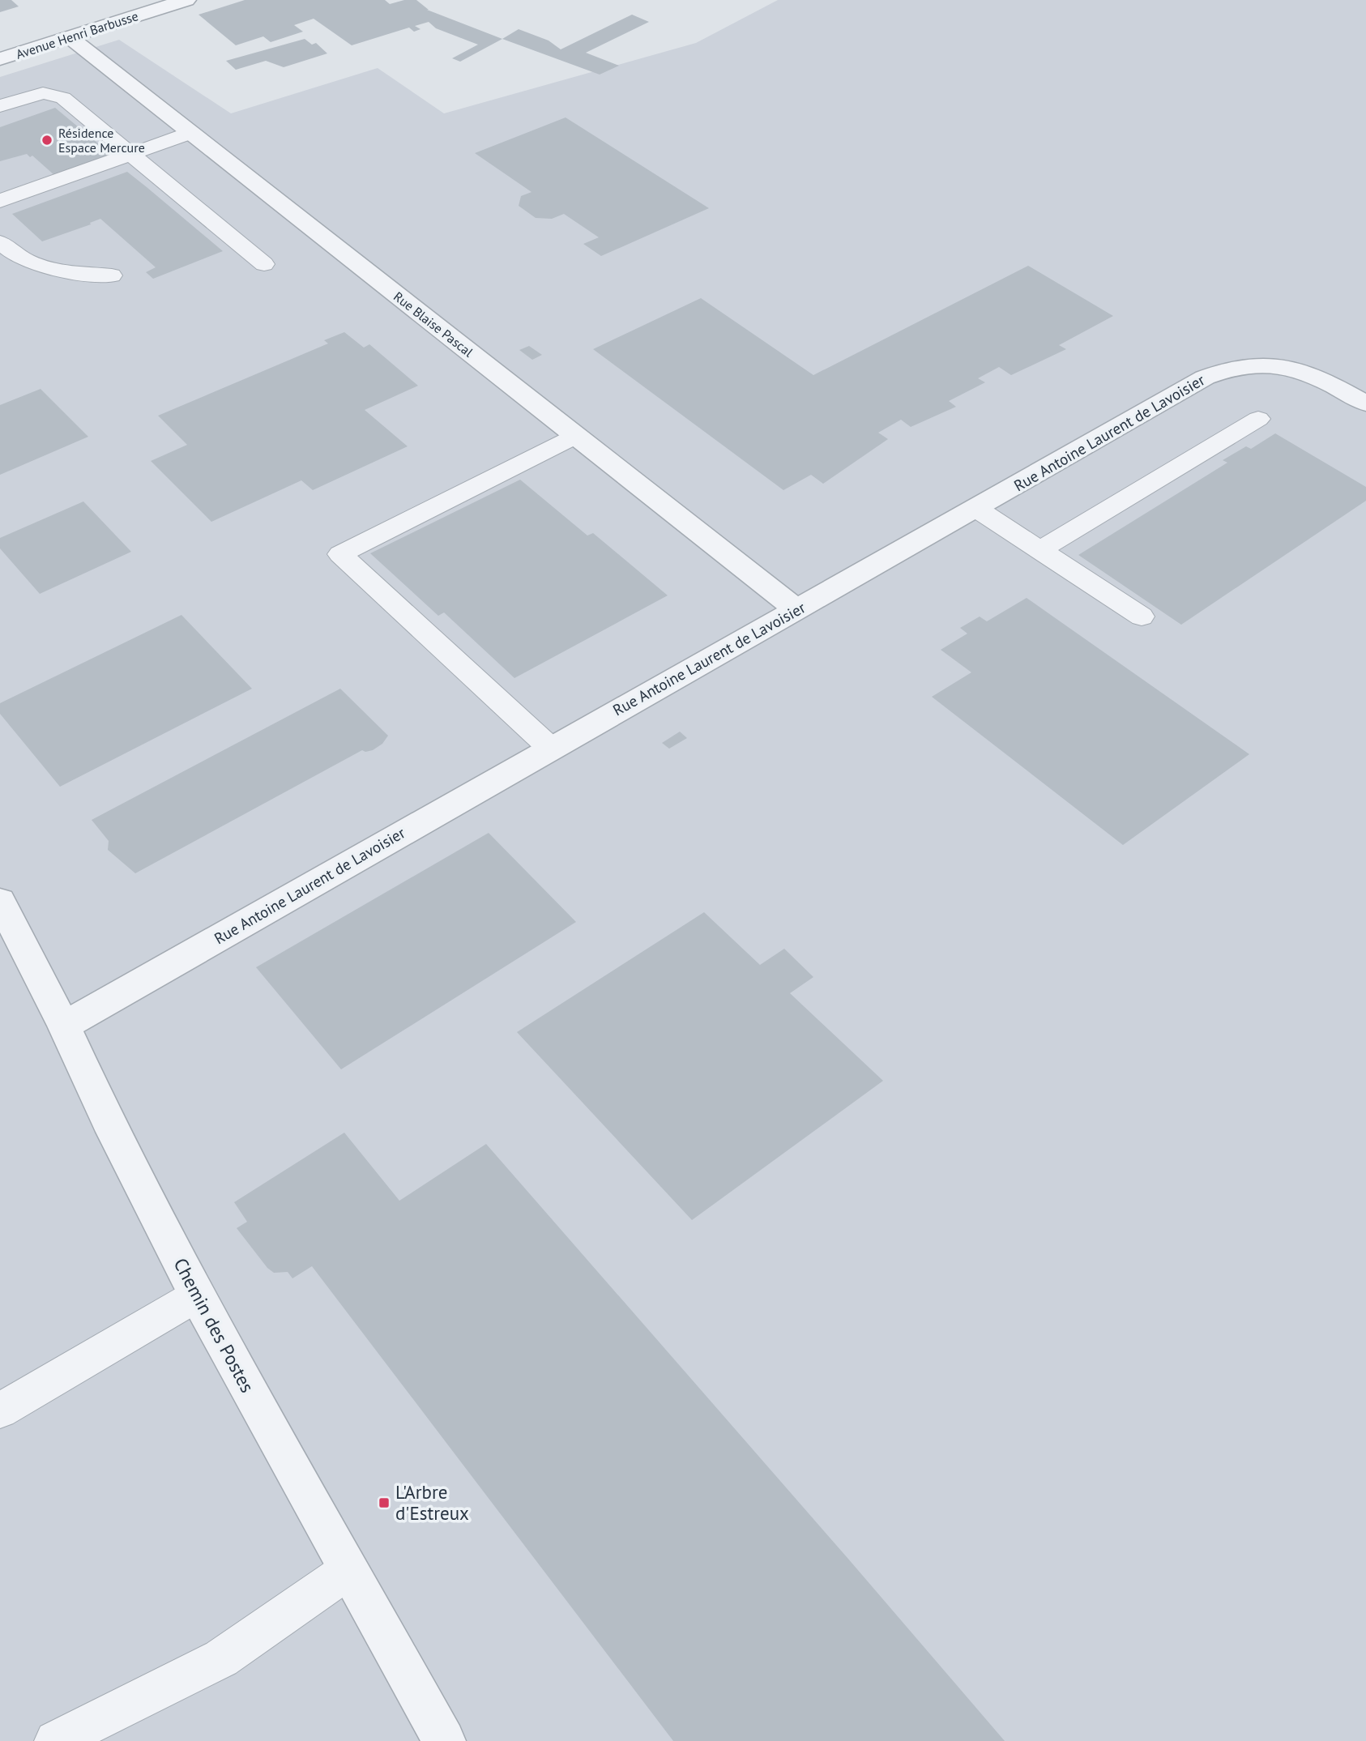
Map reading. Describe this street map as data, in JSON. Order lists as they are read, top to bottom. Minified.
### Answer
{"streets":{"street":["Avenue Henri Barbusse","Rue Blaise Pascal","Rue Antoine Laurent de Lavoisier","Chemin des Postes"]},"crossings":[["Avenue Henri Barbusse","Rue Blaise Pascal"],["Rue Blaise Pascal","Rue Antoine Laurent de Lavoisier"],["Rue Antoine Laurent de Lavoisier","Chemin des Postes"]],"places":{"other":["Résidence Espace Mercure"],"transit":["L'Arbre d'Estreux"]}}
